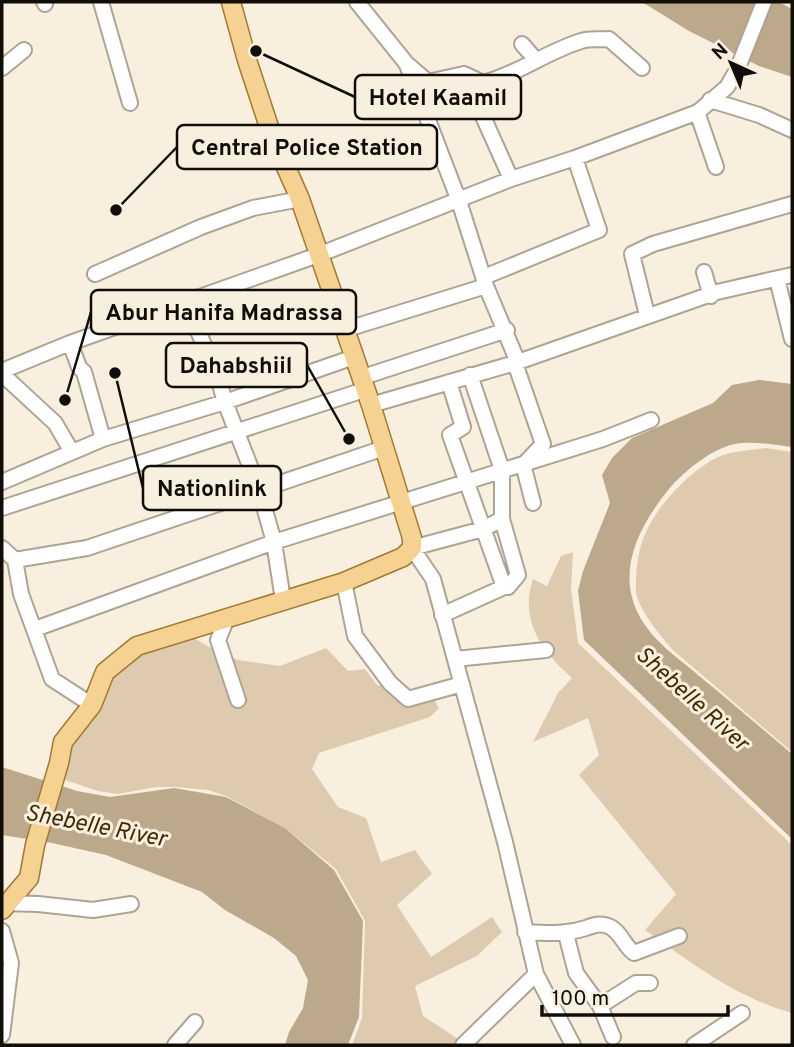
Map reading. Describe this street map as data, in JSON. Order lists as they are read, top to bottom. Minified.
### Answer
{"water":["Shebelle River"],"places":["Hotel Kaamil","Central Police Station","Nationlink","Abur Hanifa Madrassa","Dahabshiil"],"scale_bar":"100 m","north":"top left"}
